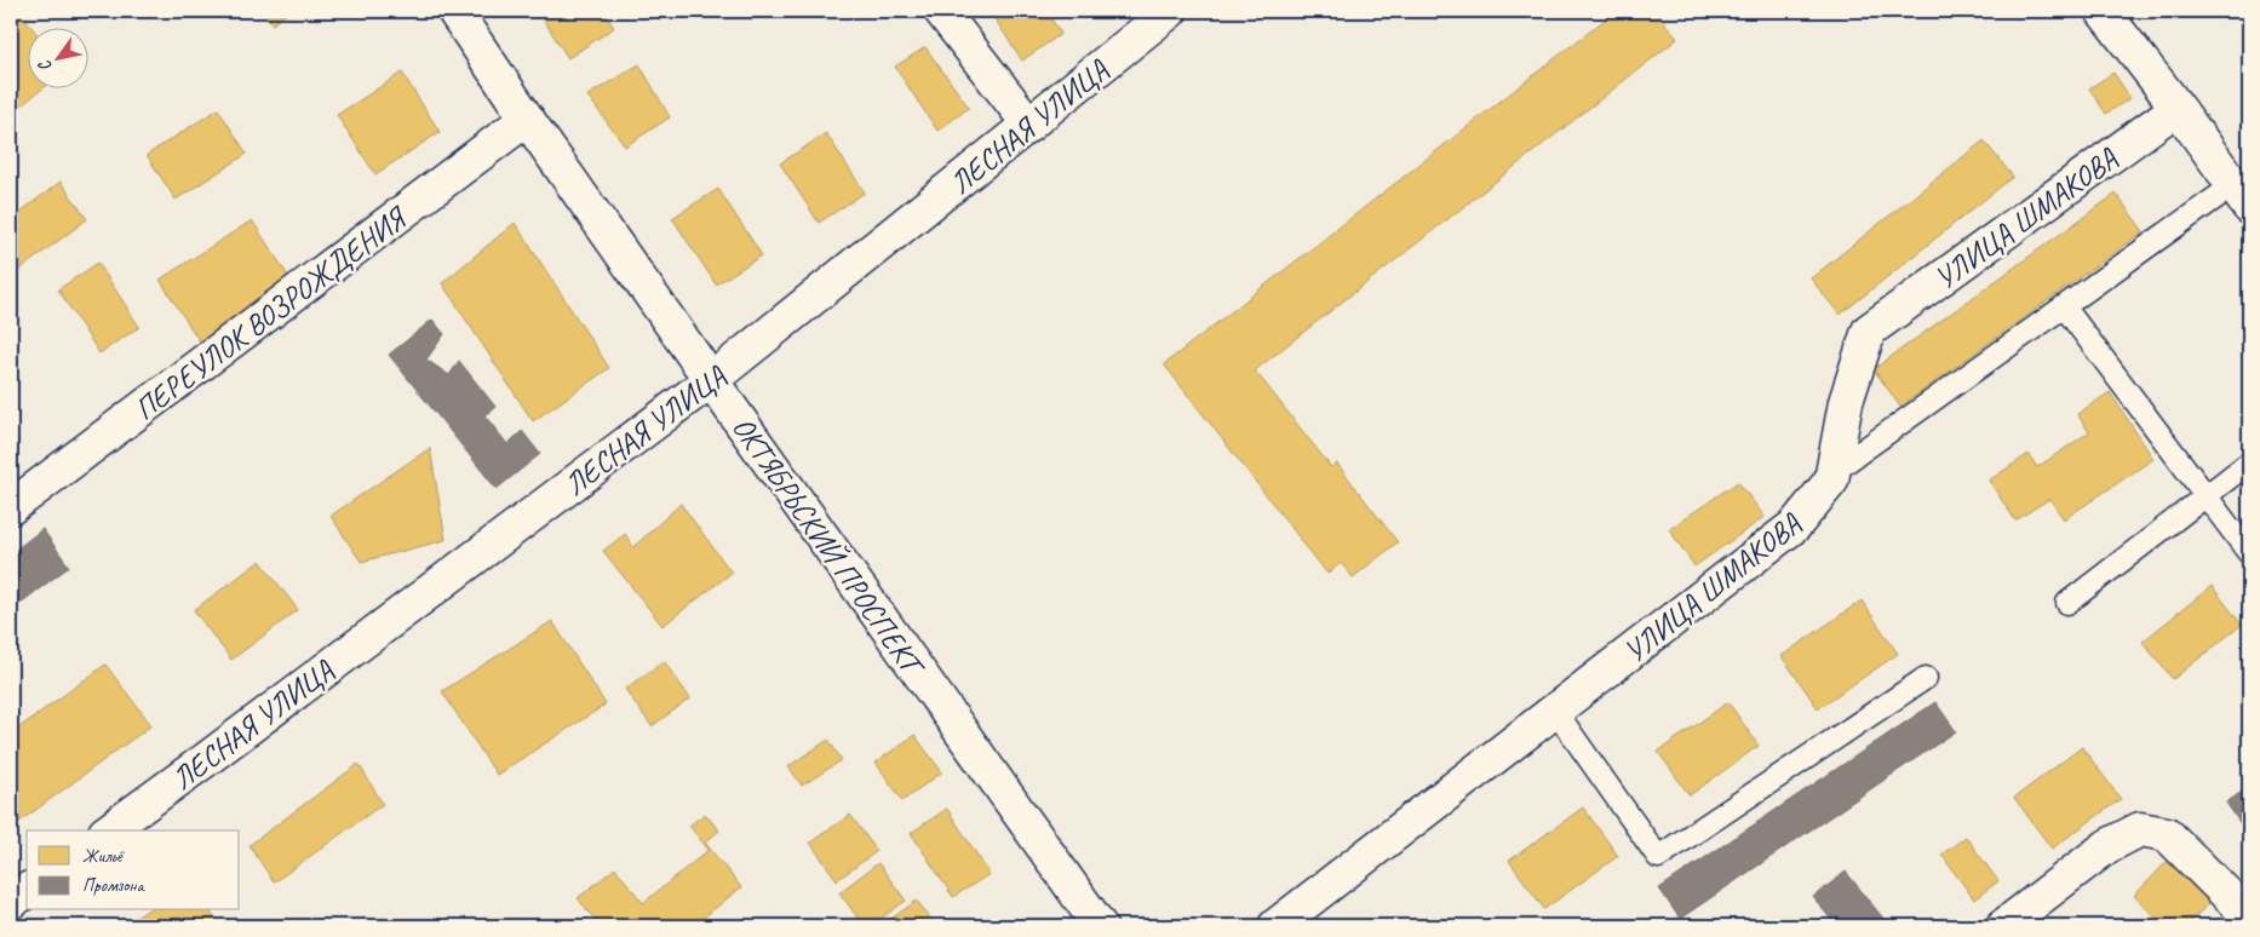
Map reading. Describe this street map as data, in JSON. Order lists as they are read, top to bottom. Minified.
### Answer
{"streets":{"street":["ЛЕСНАЯ УЛИЦА","УЛИЦА ШМАКОВА","ПЕРЕУЛОК ВОЗРОЖДЕНИЯ","ОКТЯБРЬСКИЙ ПРОСПЕКТ"]},"crossings":[["ЛЕСНАЯ УЛИЦА","ОКТЯБРЬСКИЙ ПРОСПЕКТ"],["ПЕРЕУЛОК ВОЗРОЖДЕНИЯ","ОКТЯБРЬСКИЙ ПРОСПЕКТ"]],"legend":["Жильё","Промзона"],"north":"bottom left"}
